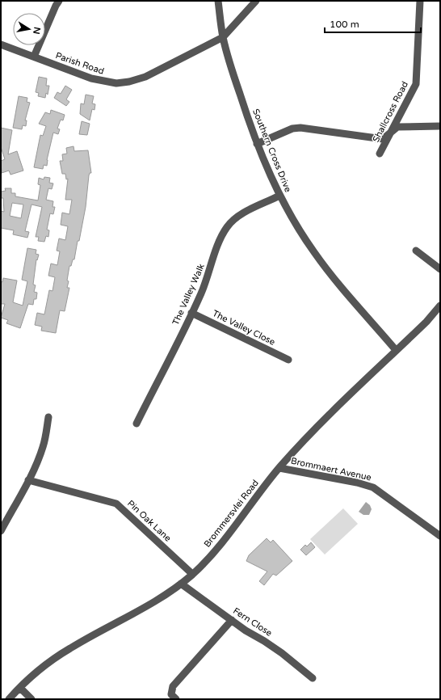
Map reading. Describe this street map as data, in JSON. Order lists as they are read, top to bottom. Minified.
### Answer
{"streets":{"street":["Parish Road","Shallcross Road","Southern Cross Drive","The Valley Walk","The Valley Close","Brommaert Avenue","Brommersvlei Road","Pin Oak Lane","Fern Close"]},"crossings":[["Parish Road","Southern Cross Drive"],["Southern Cross Drive","The Valley Walk"],["Southern Cross Drive","Brommersvlei Road"],["The Valley Walk","The Valley Close"],["Brommaert Avenue","Brommersvlei Road"],["Brommersvlei Road","Pin Oak Lane"],["Brommersvlei Road","Fern Close"]],"scale_bar":"100 m","north":"right"}
